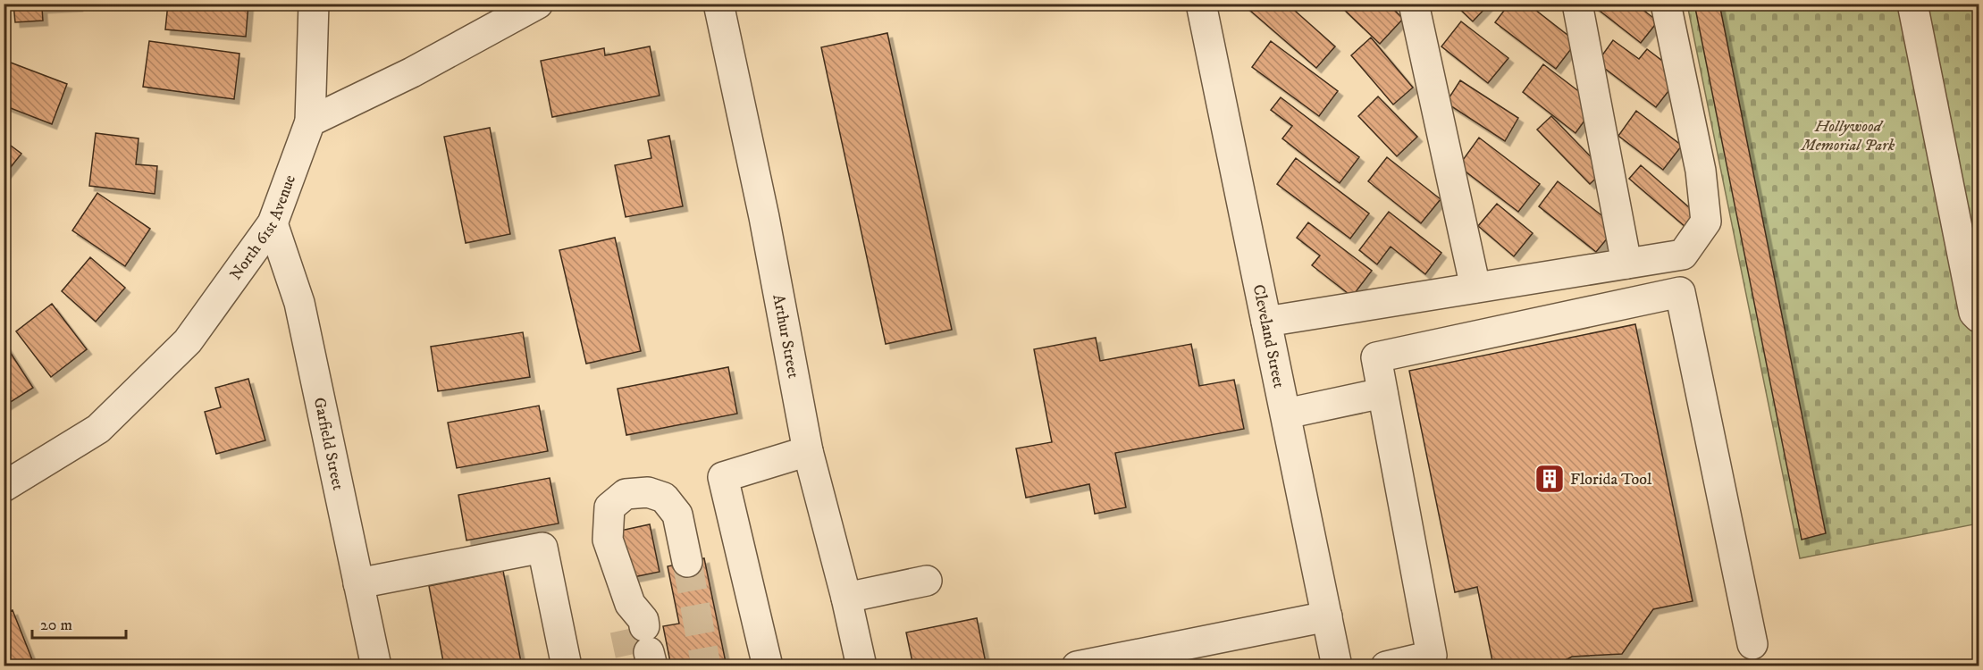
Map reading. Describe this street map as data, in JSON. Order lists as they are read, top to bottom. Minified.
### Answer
{"streets":{"street":["North 61st Avenue","Cleveland Street","Arthur Street","Garfield Street"]},"crossings":[["North 61st Avenue","Garfield Street"]],"parks":["Hollywood Memorial Park"],"places":{"building":["Florida Tool"]},"scale_bar":"20 m"}
